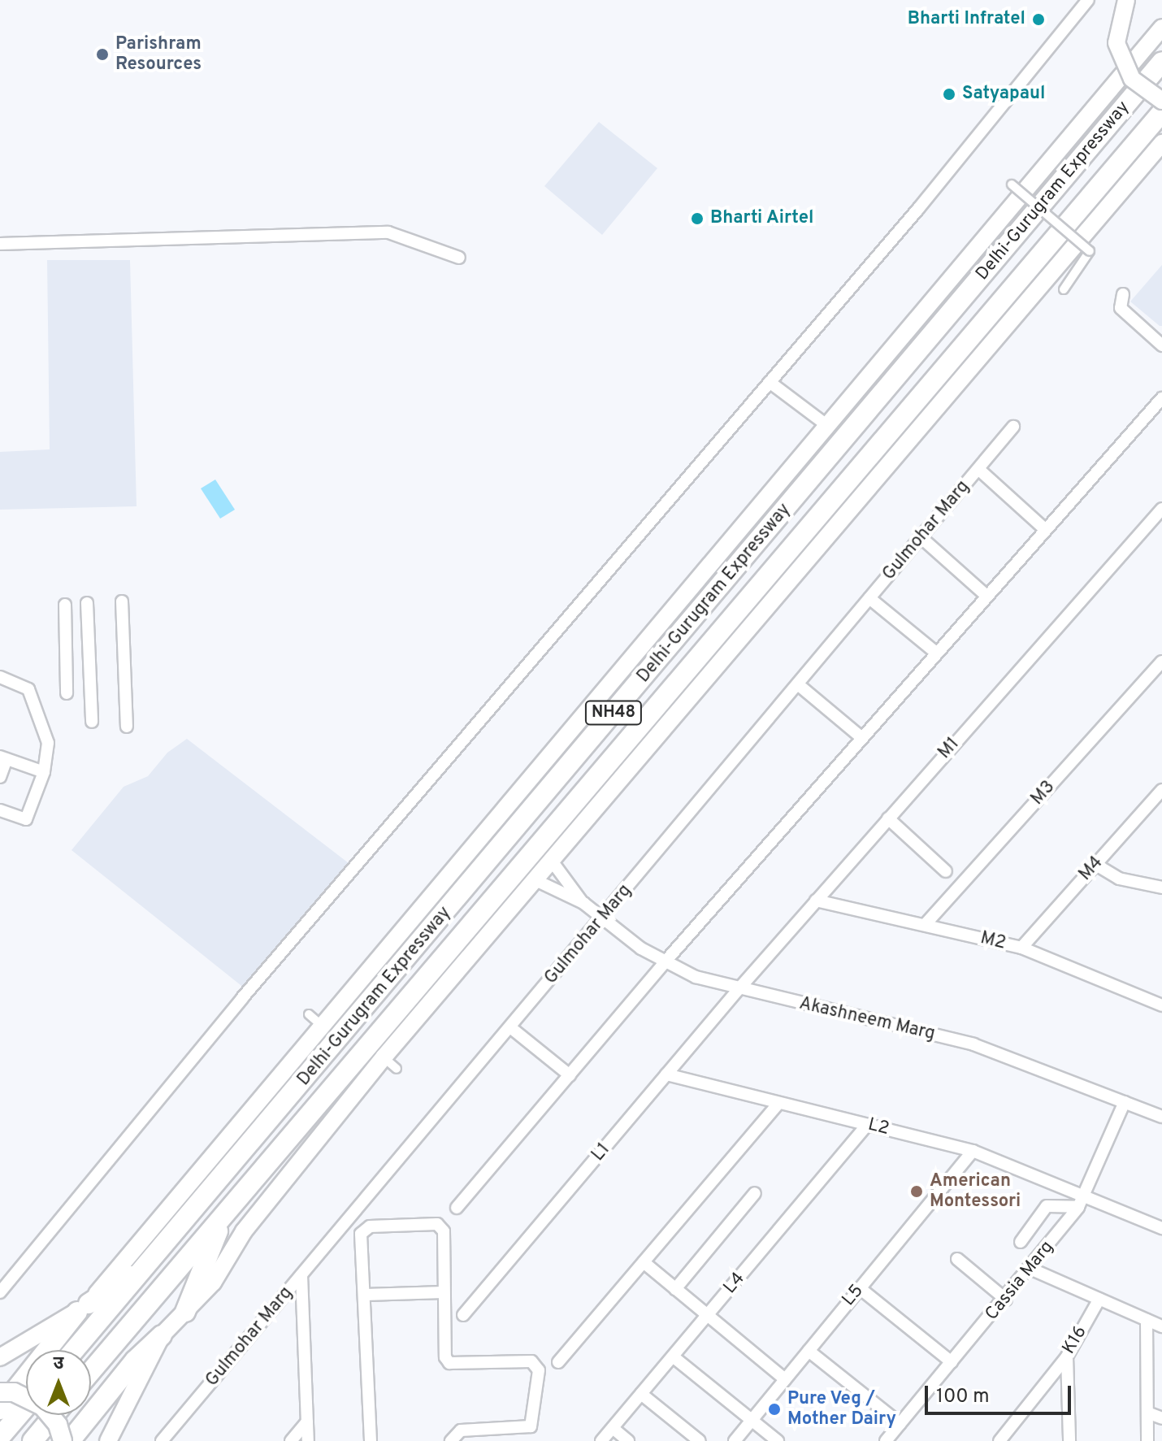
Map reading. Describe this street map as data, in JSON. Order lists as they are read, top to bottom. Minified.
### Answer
{"streets":{"highway":["Delhi-Gurugram Expressway","NH48"],"street":["Gulmohar Marg","M1","M3","M4","M2","Akashneem Marg","L2","L1","Cassia Marg","L4","L5","K16"]},"crossings":[["Gulmohar Marg","Akashneem Marg"],["M1","M2"],["M1","Akashneem Marg"],["M1","L1"],["M3","M2"],["M4","M2"],["Akashneem Marg","L1"],["Akashneem Marg","Cassia Marg"],["L2","L1"],["L2","Cassia Marg"],["L2","L4"],["L2","L5"]],"places":["Bharti Infratel","Parishram Resources","Satyapaul","Bharti Airtel","American Montessori","Pure Veg / Mother Dairy"],"scale_bar":"100 m","north":"top"}
